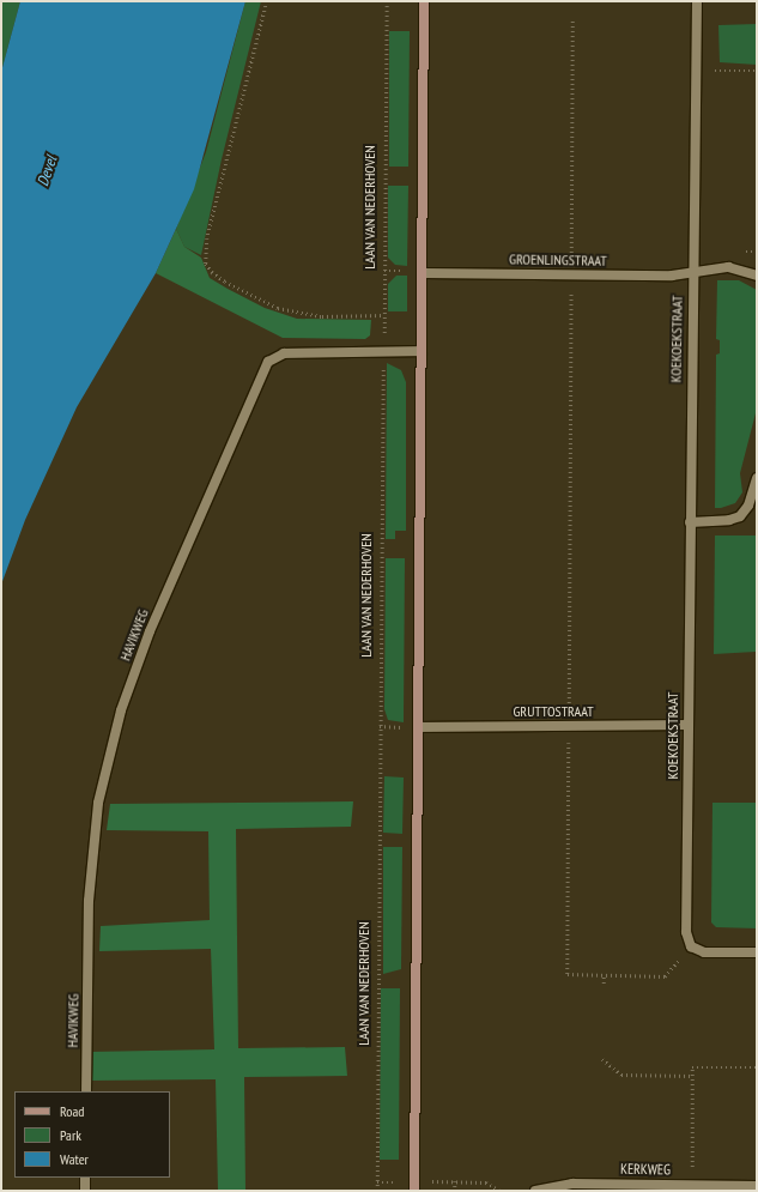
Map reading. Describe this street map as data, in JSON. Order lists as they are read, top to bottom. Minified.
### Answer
{"streets":{"street":["GROENLINGSTRAAT","KOEKOEKSTRAAT","HAVIKWEG","GRUTTOSTRAAT","KERKWEG"],"path":["LAAN VAN NEDERHOVEN"]},"crossings":[["LAAN VAN NEDERHOVEN","HAVIKWEG"],["GROENLINGSTRAAT","KOEKOEKSTRAAT"],["KOEKOEKSTRAAT","GRUTTOSTRAAT"]],"water":["Devel"],"legend":["Road","Park","Water"]}
